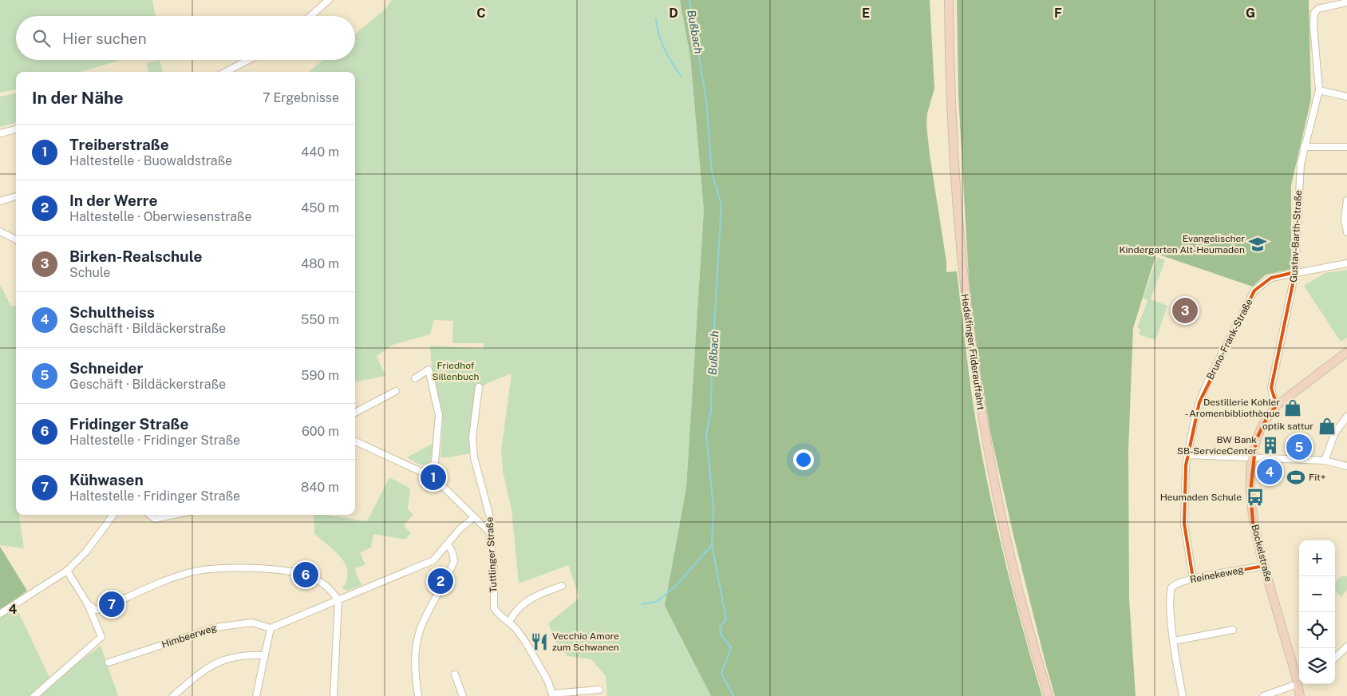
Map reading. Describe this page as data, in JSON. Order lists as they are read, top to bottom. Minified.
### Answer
{"streets":{"main road":["Hedelfinger Filderauffahrt","Bockelstraße"],"street":["Gustav-Barth-Straße","Bruno-Frank-Straße","Tuttlinger Straße","Reinekeweg","Himbeerweg"]},"crossings":[["Gustav-Barth-Straße","Bruno-Frank-Straße"],["Gustav-Barth-Straße","Bockelstraße"],["Bruno-Frank-Straße","Reinekeweg"],["Bockelstraße","Reinekeweg"]],"water":["Bußbach"],"parks":["Friedhof Sillenbuch"],"places":{"school or university":["Evangelischer Kindergarten Alt-Heumaden"],"shop":["Destillerie Kohler - Aromenbibliothèque","optik sattur"],"building":["BW Bank SB-ServiceCenter"],"sports":["Fit+"],"bus stop":["Heumaden Schule"],"restaurant":["Vecchio Amore zum Schwanen"]},"page":{"search":"Hier suchen","heading":["In der Nähe","7 Ergebnisse"],"list":[{"mark":"1","name":"Treiberstraße","note":"Haltestelle · Buowaldstraße","value":"440 m"},{"mark":"2","name":"In der Werre","note":"Haltestelle · Oberwiesenstraße","value":"450 m"},{"mark":"3","name":"Birken-Realschule","note":"Schule","value":"480 m"},{"mark":"4","name":"Schultheiss","note":"Geschäft · Bildäckerstraße","value":"550 m"},{"mark":"5","name":"Schneider","note":"Geschäft · Bildäckerstraße","value":"590 m"},{"mark":"6","name":"Fridinger Straße","note":"Haltestelle · Fridinger Straße","value":"600 m"},{"mark":"7","name":"Kühwasen","note":"Haltestelle · Fridinger Straße","value":"840 m"}],"pins":["3","5","4","1","6","2","7"],"map_buttons":["+","−"]},"grid":{"columns":["C","D","E","F","G"],"rows":["4"]}}
